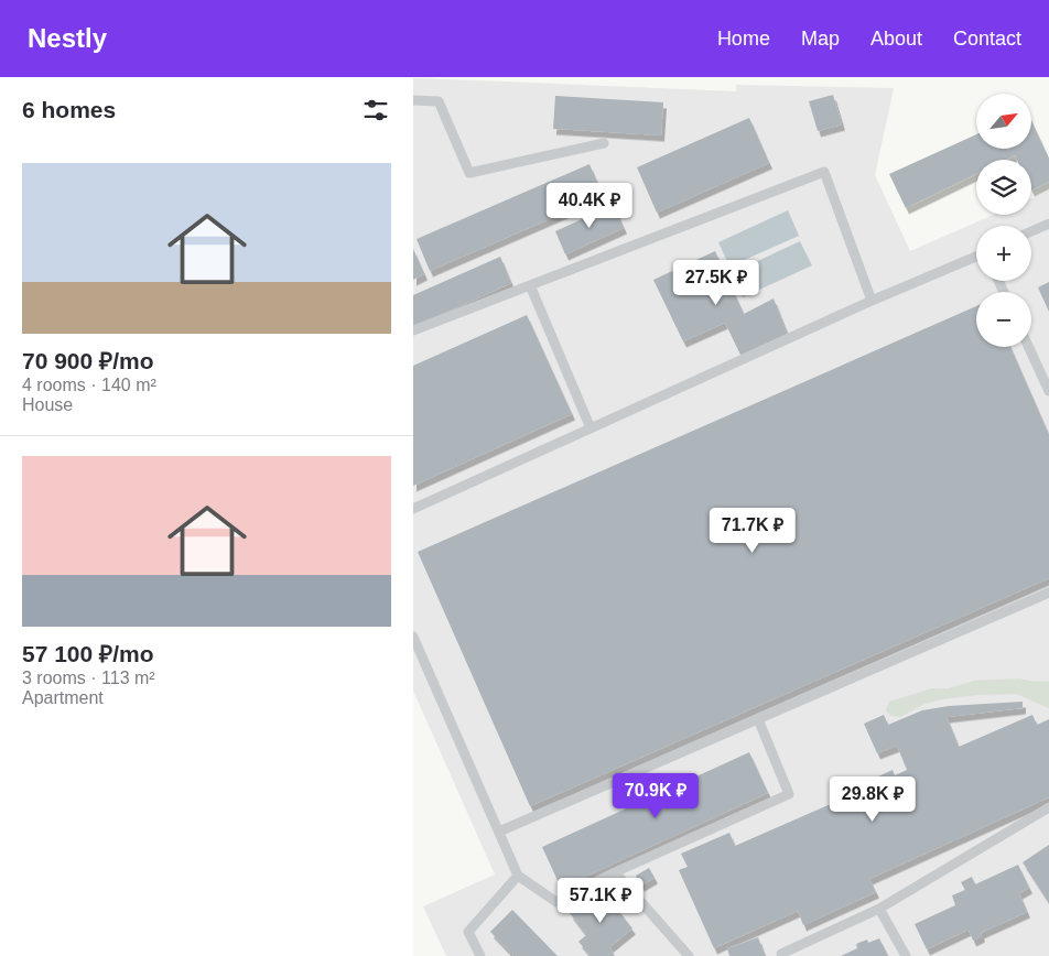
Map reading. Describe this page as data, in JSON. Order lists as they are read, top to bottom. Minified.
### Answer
{"north":"top right","page":{"header":"Nestly","nav":["Home","Map","About","Contact"],"heading":"6 homes","map_buttons":["+","−"],"list":[{"name":"70 900 ₽/mo","note":"4 rooms · 140 m² · House"},{"name":"57 100 ₽/mo","note":"3 rooms · 113 m² · Apartment"}],"price":["40.4K ₽","27.5K ₽","71.7K ₽","70.9K ₽","29.8K ₽","57.1K ₽"]}}
